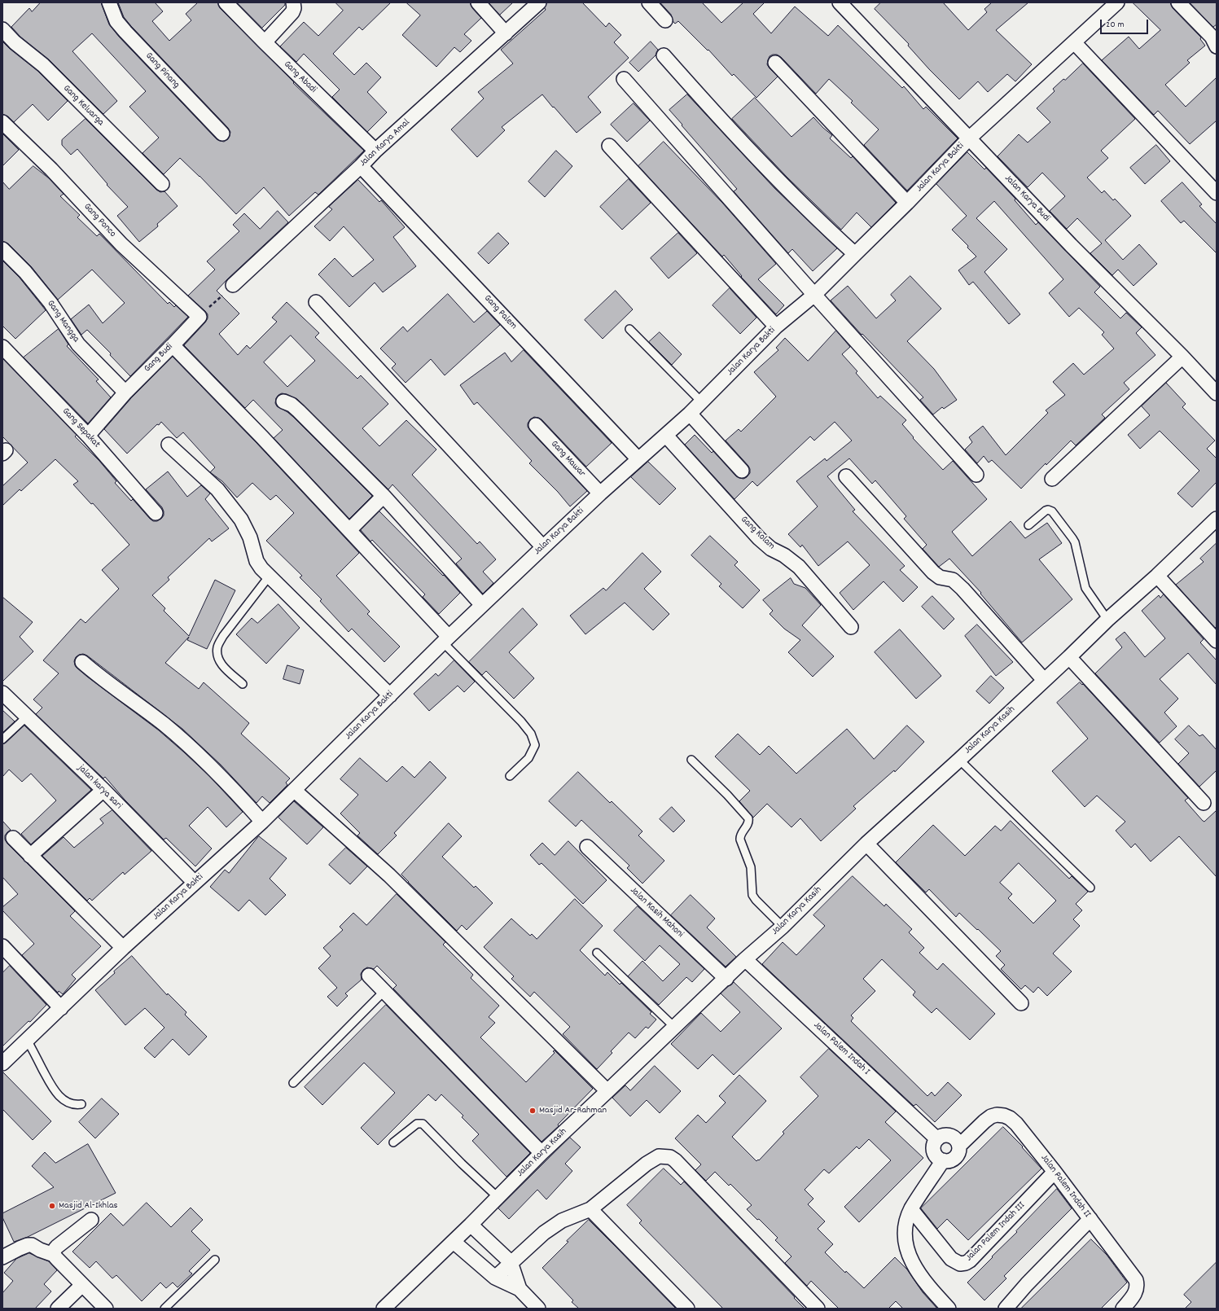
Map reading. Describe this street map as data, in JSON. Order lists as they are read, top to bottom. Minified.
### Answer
{"streets":{"street":["Gang Pinang","Gang Abadi","Gang Keluarga","Jalan Karya Amal","Jalan Karya Bakti","Jalan Karya Budi","Gang Ponco","Gang Palem","Gang Mangga","Gang Budi","Gang Sepakat","Gang Mawar","Gang Kolam","Jalan Karya Kasih","jalan karya sari","Jalan Kasih Mahoni","Jalan Palem Indah I","Jalan Palem Indah II","Jalan Palem Indah III"]},"crossings":[["Gang Abadi","Jalan Karya Amal"],["Jalan Karya Amal","Gang Palem"],["Jalan Karya Bakti","Jalan Karya Budi"],["Jalan Karya Bakti","Gang Palem"],["Jalan Karya Bakti","Gang Mawar"],["Jalan Karya Bakti","Gang Kolam"],["Jalan Karya Bakti","jalan karya sari"],["Gang Ponco","Gang Budi"],["Gang Mangga","Gang Budi"],["Gang Budi","Gang Sepakat"],["Jalan Karya Kasih","Jalan Kasih Mahoni"],["Jalan Karya Kasih","Jalan Palem Indah I"],["Jalan Palem Indah I","Jalan Palem Indah II"],["Jalan Palem Indah II","Jalan Palem Indah III"]],"places":["Masjid Ar-Rahman","Masjid Al-Ikhlas"],"scale_bar":"20 m"}
